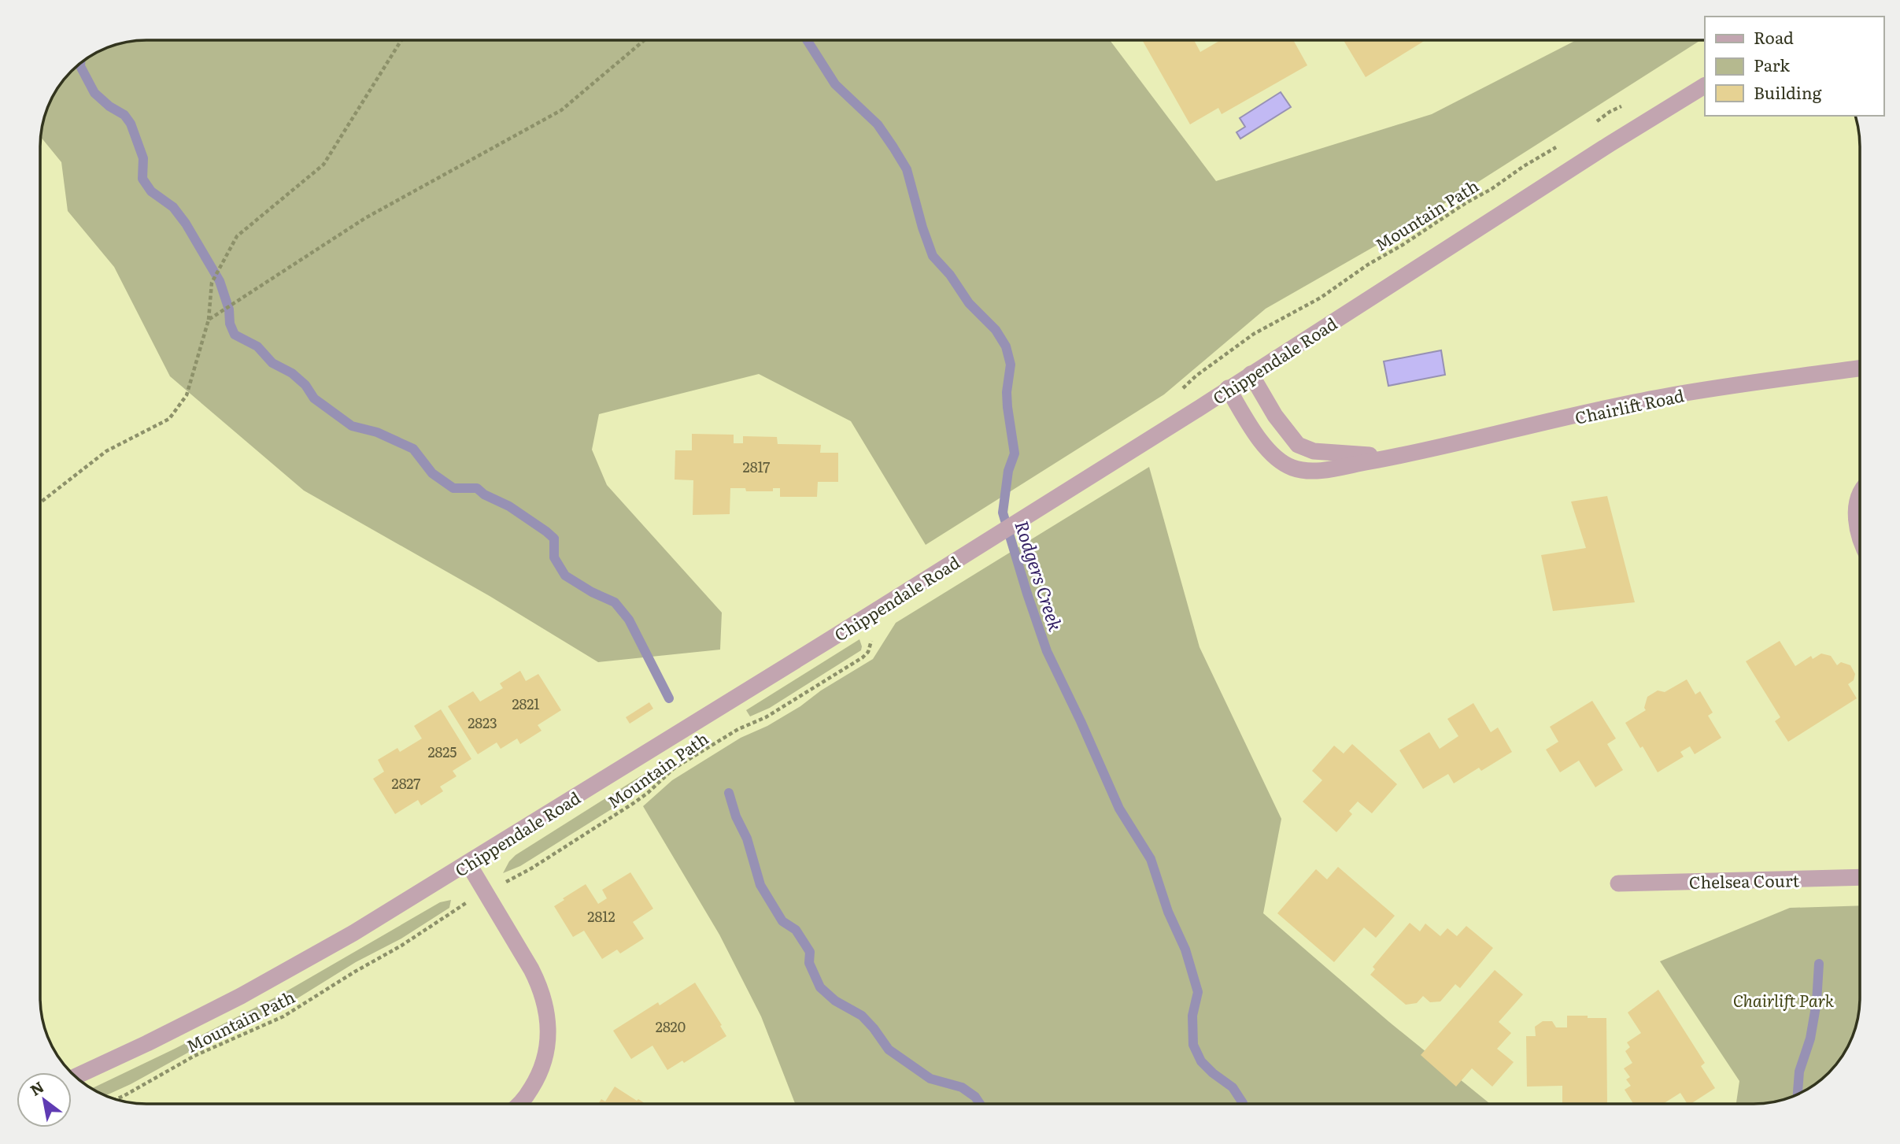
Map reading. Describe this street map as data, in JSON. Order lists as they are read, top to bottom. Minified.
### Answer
{"streets":{"street":["Chippendale Road","Chairlift Road","Chelsea Court"],"path":["Mountain Path"]},"crossings":[["Chippendale Road","Chairlift Road"]],"water":["Rodgers Creek"],"parks":["Chairlift Park"],"house_numbers":["2817","2821","2823","2825","2827","2812","2820"],"legend":["Road","Park","Building"],"north":"top left"}
